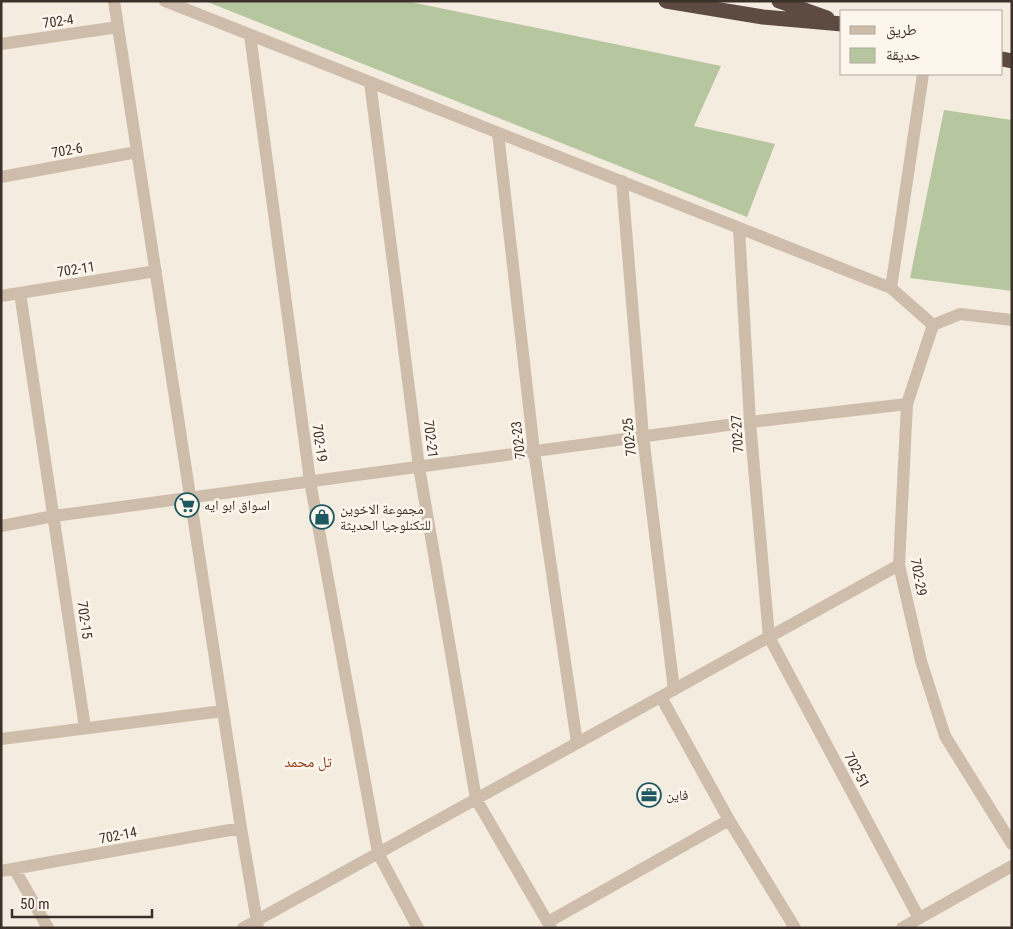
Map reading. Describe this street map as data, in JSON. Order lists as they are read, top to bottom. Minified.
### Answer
{"streets":{"street":["702-4","702-6","702-11","702-27","702-25","702-21","702-23","702-19","702-29","702-15","702-51","702-14"]},"crossings":[["702-11","702-15"],["702-27","702-51"]],"districts":["تل محمد"],"places":{"supermarket":["اسواق ابو ايه"],"shop":["مجموعة الاخوين للتكنلوجيا الحديثة"],"office":["فاين"]},"legend":["طريق","حديقة"],"scale_bar":"50 m"}
